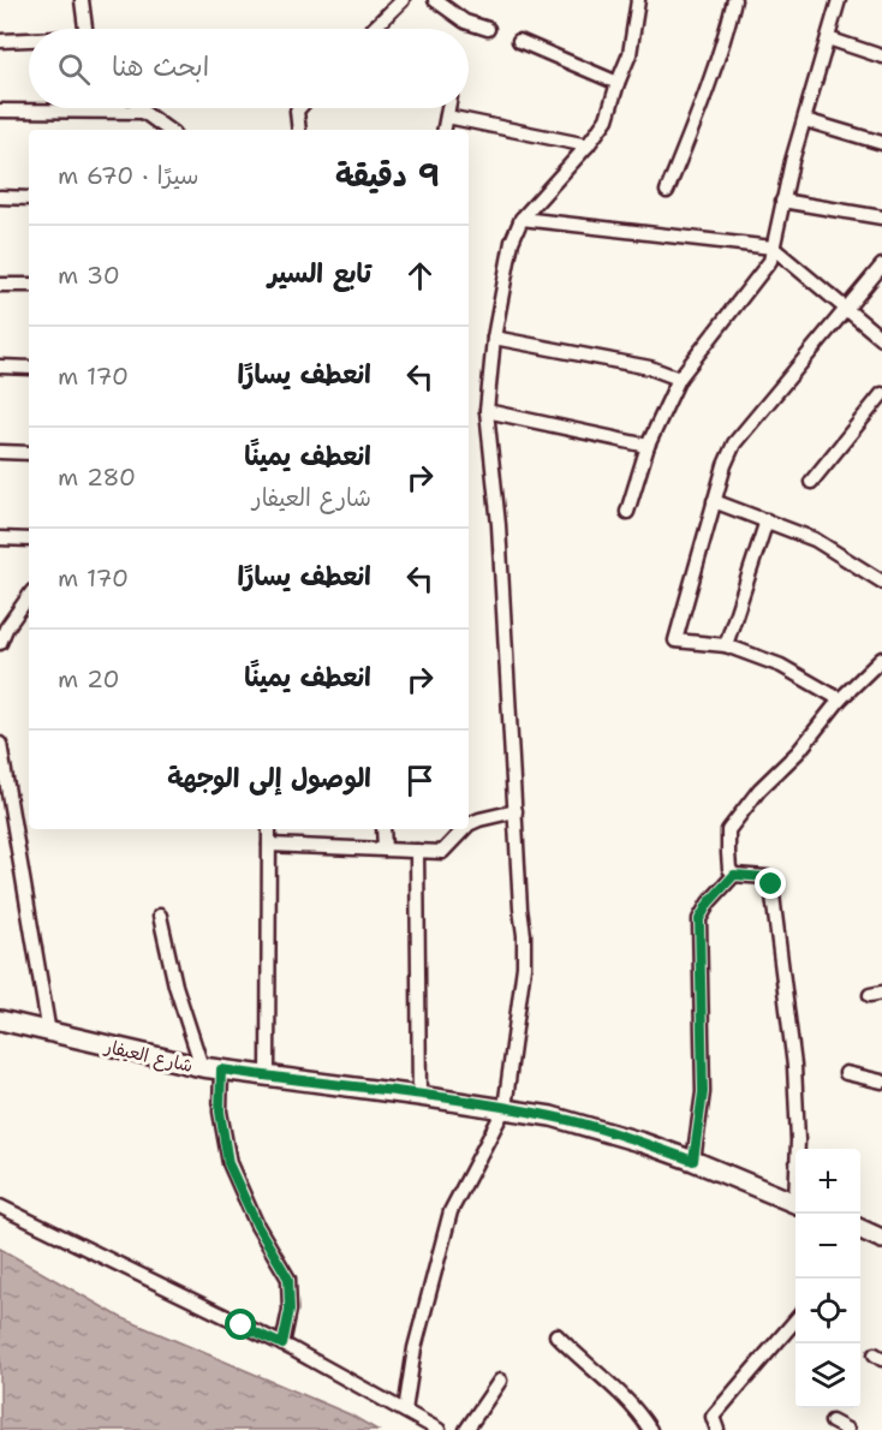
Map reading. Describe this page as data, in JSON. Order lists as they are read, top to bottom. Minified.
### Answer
{"streets":{"main road":["شارع العيفار"]},"page":{"search":"ابحث هنا","heading":["9 دقيقة","سيرًا · 670 m"],"list":[["تابع السير","30 m"],["انعطف يسارًا","170 m"],["انعطف يمينًا","شارع العيفار","280 m"],["انعطف يسارًا","170 m"],["انعطف يمينًا","20 m"],"الوصول إلى الوجهة"],"map_buttons":["+","−"]}}
